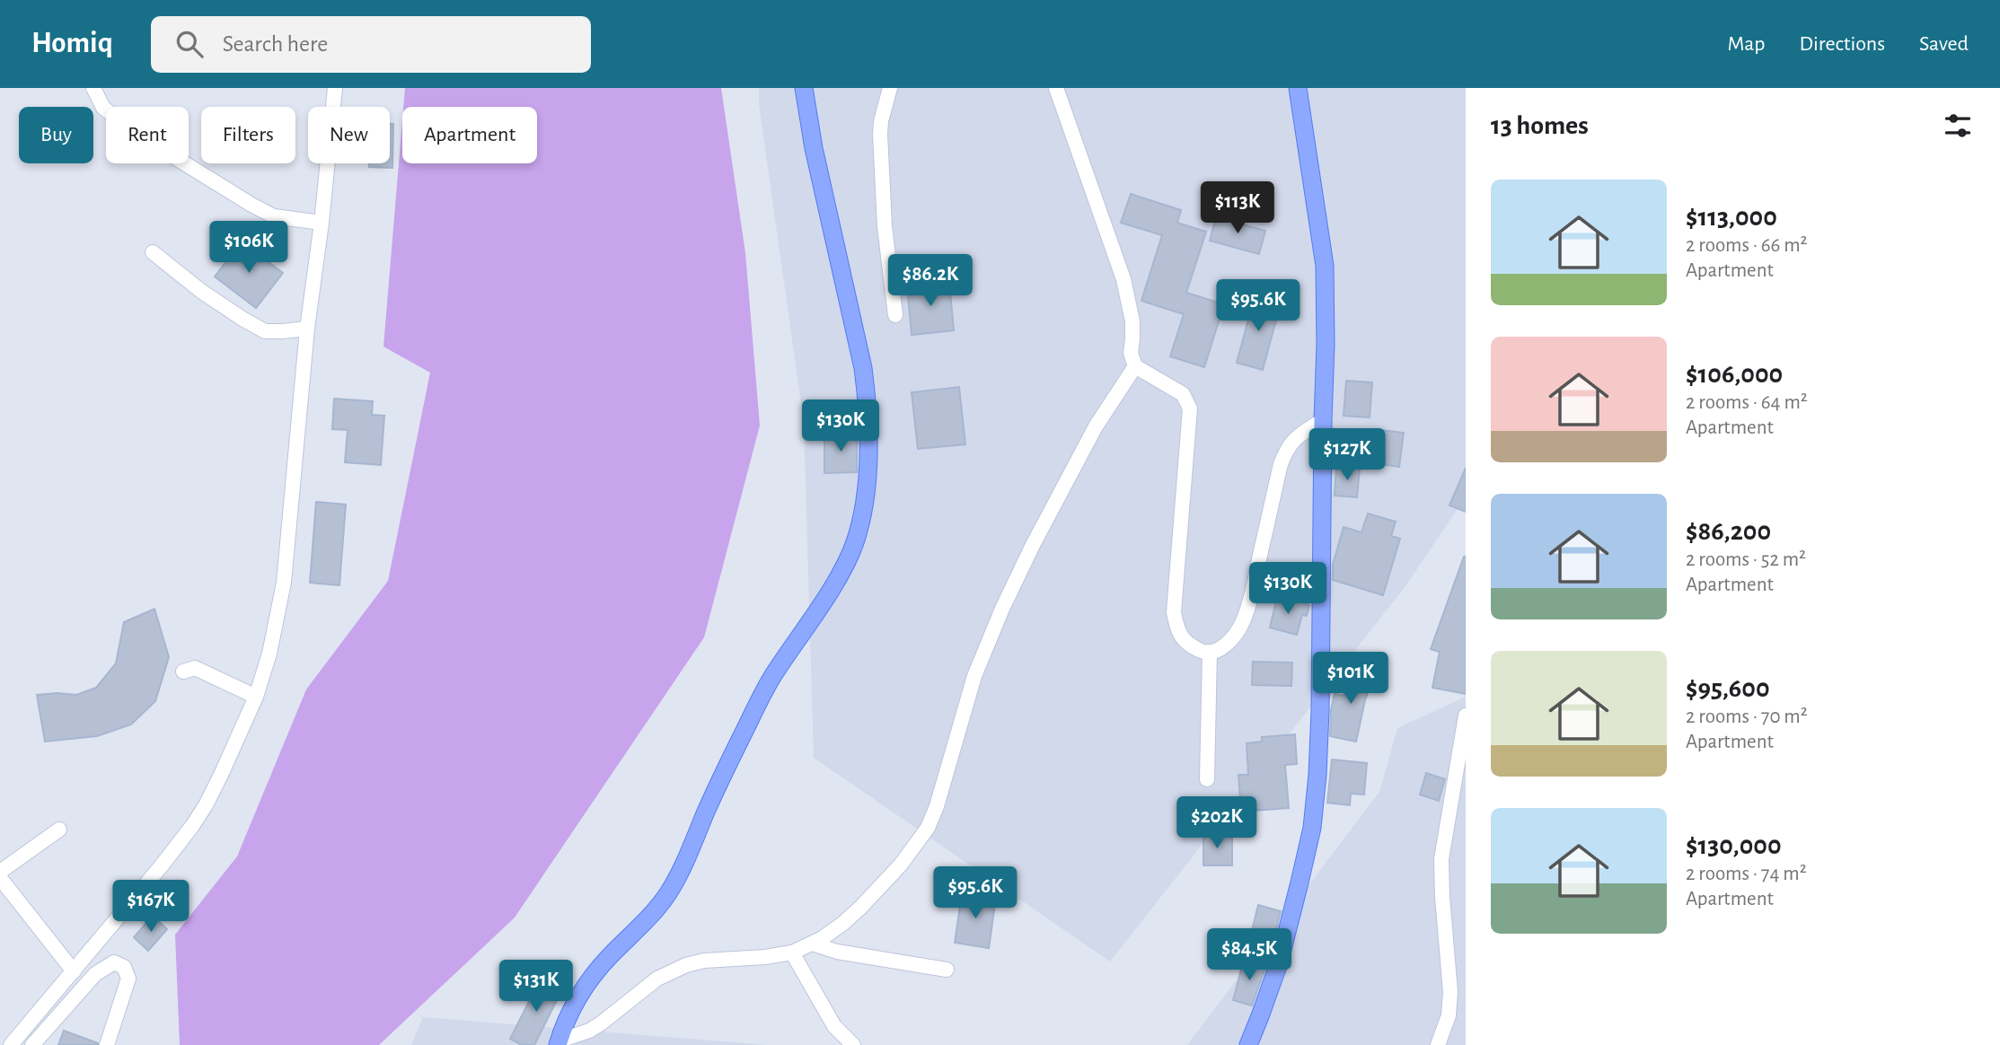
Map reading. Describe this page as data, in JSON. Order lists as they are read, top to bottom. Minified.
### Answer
{"page":{"header":"Homiq","search":"Search here","nav":["Map","Directions","Saved"],"heading":"13 homes","chip":["Buy","Rent","Filters","New","Apartment"],"list":[{"name":"$113,000","note":"2 rooms · 66 m² · Apartment"},{"name":"$106,000","note":"2 rooms · 64 m² · Apartment"},{"name":"$86,200","note":"2 rooms · 52 m² · Apartment"},{"name":"$95,600","note":"2 rooms · 70 m² · Apartment"},{"name":"$130,000","note":"2 rooms · 74 m² · Apartment"}],"price":["$113K","$106K","$86.2K","$95.6K","$130K","$127K","$130K","$101K","$202K","$95.6K","$167K","$84.5K","$131K"]}}
